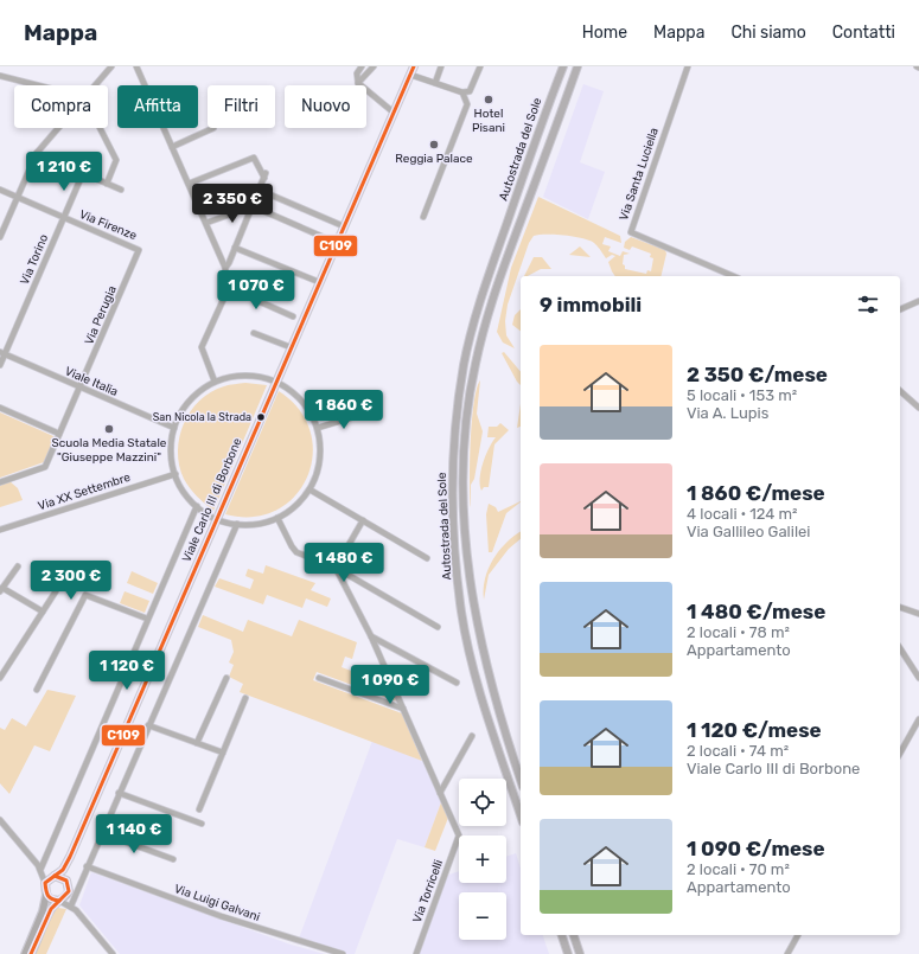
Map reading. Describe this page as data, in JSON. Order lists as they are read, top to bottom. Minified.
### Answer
{"streets":{"highway":["Autostrada del Sole"],"main road":["Viale Carlo III di Borbone"],"street":["Via Santa Luciella","Via Firenze","Via Torino","Via Perugia","Viale Italia","Via XX Settembre","Via Torricelli","Via Luigi Galvani"]},"crossings":[["Via Firenze","Via Torino"],["Via Firenze","Via Perugia"],["Via Torino","Viale Italia"],["Via Perugia","Viale Italia"]],"places":["Hotel Pisani","Reggia Palace","San Nicola la Strada","Scuola Media Statale \"Giuseppe Mazzini\""],"lines":["transit line C109"],"page":{"header":"Mappa","nav":["Home","Mappa","Chi siamo","Contatti"],"chip":["Compra","Affitta","Filtri","Nuovo"],"price":["1 210 €","2 350 €","1 070 €","1 860 €","1 480 €","2 300 €","1 120 €","1 090 €","1 140 €"],"heading":"9 immobili","list":[{"name":"2 350 €/mese","note":"5 locali · 153 m² · Via A. Lupis"},{"name":"1 860 €/mese","note":"4 locali · 124 m² · Via Gallileo Galilei"},{"name":"1 480 €/mese","note":"2 locali · 78 m² · Appartamento"},{"name":"1 120 €/mese","note":"2 locali · 74 m² · Viale Carlo III di Borbone"},{"name":"1 090 €/mese","note":"2 locali · 70 m² · Appartamento"}],"map_buttons":["+","−"]}}
